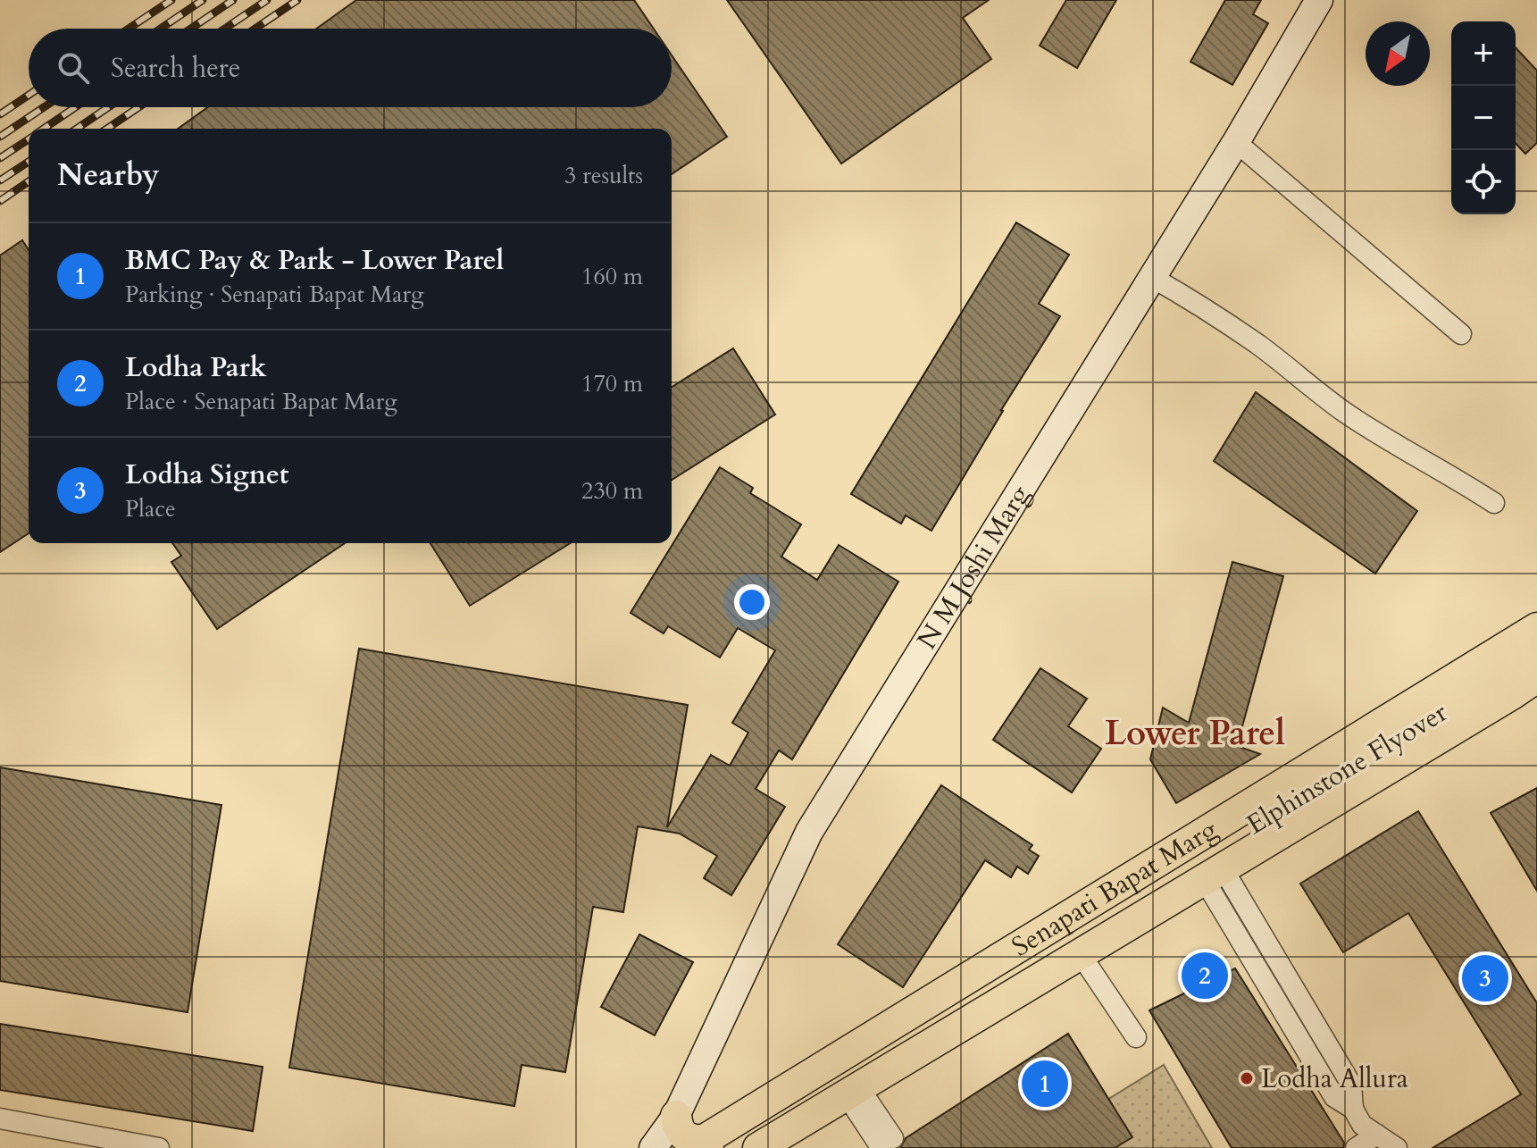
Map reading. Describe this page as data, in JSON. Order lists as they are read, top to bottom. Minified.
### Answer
{"streets":{"main road":["N M Joshi Marg","Elphinstone Flyover","Senapati Bapat Marg"]},"crossings":[["Elphinstone Flyover","Senapati Bapat Marg"]],"districts":["Lower Parel"],"places":["Lodha Allura"],"north":"bottom left","page":{"map_buttons":["+","−"],"search":"Search here","heading":["Nearby","3 results"],"list":[{"mark":"1","name":"BMC Pay & Park - Lower Parel","note":"Parking · Senapati Bapat Marg","value":"160 m"},{"mark":"2","name":"Lodha Park","note":"Place · Senapati Bapat Marg","value":"170 m"},{"mark":"3","name":"Lodha Signet","note":"Place","value":"230 m"}],"pins":["2","3","1"]}}
